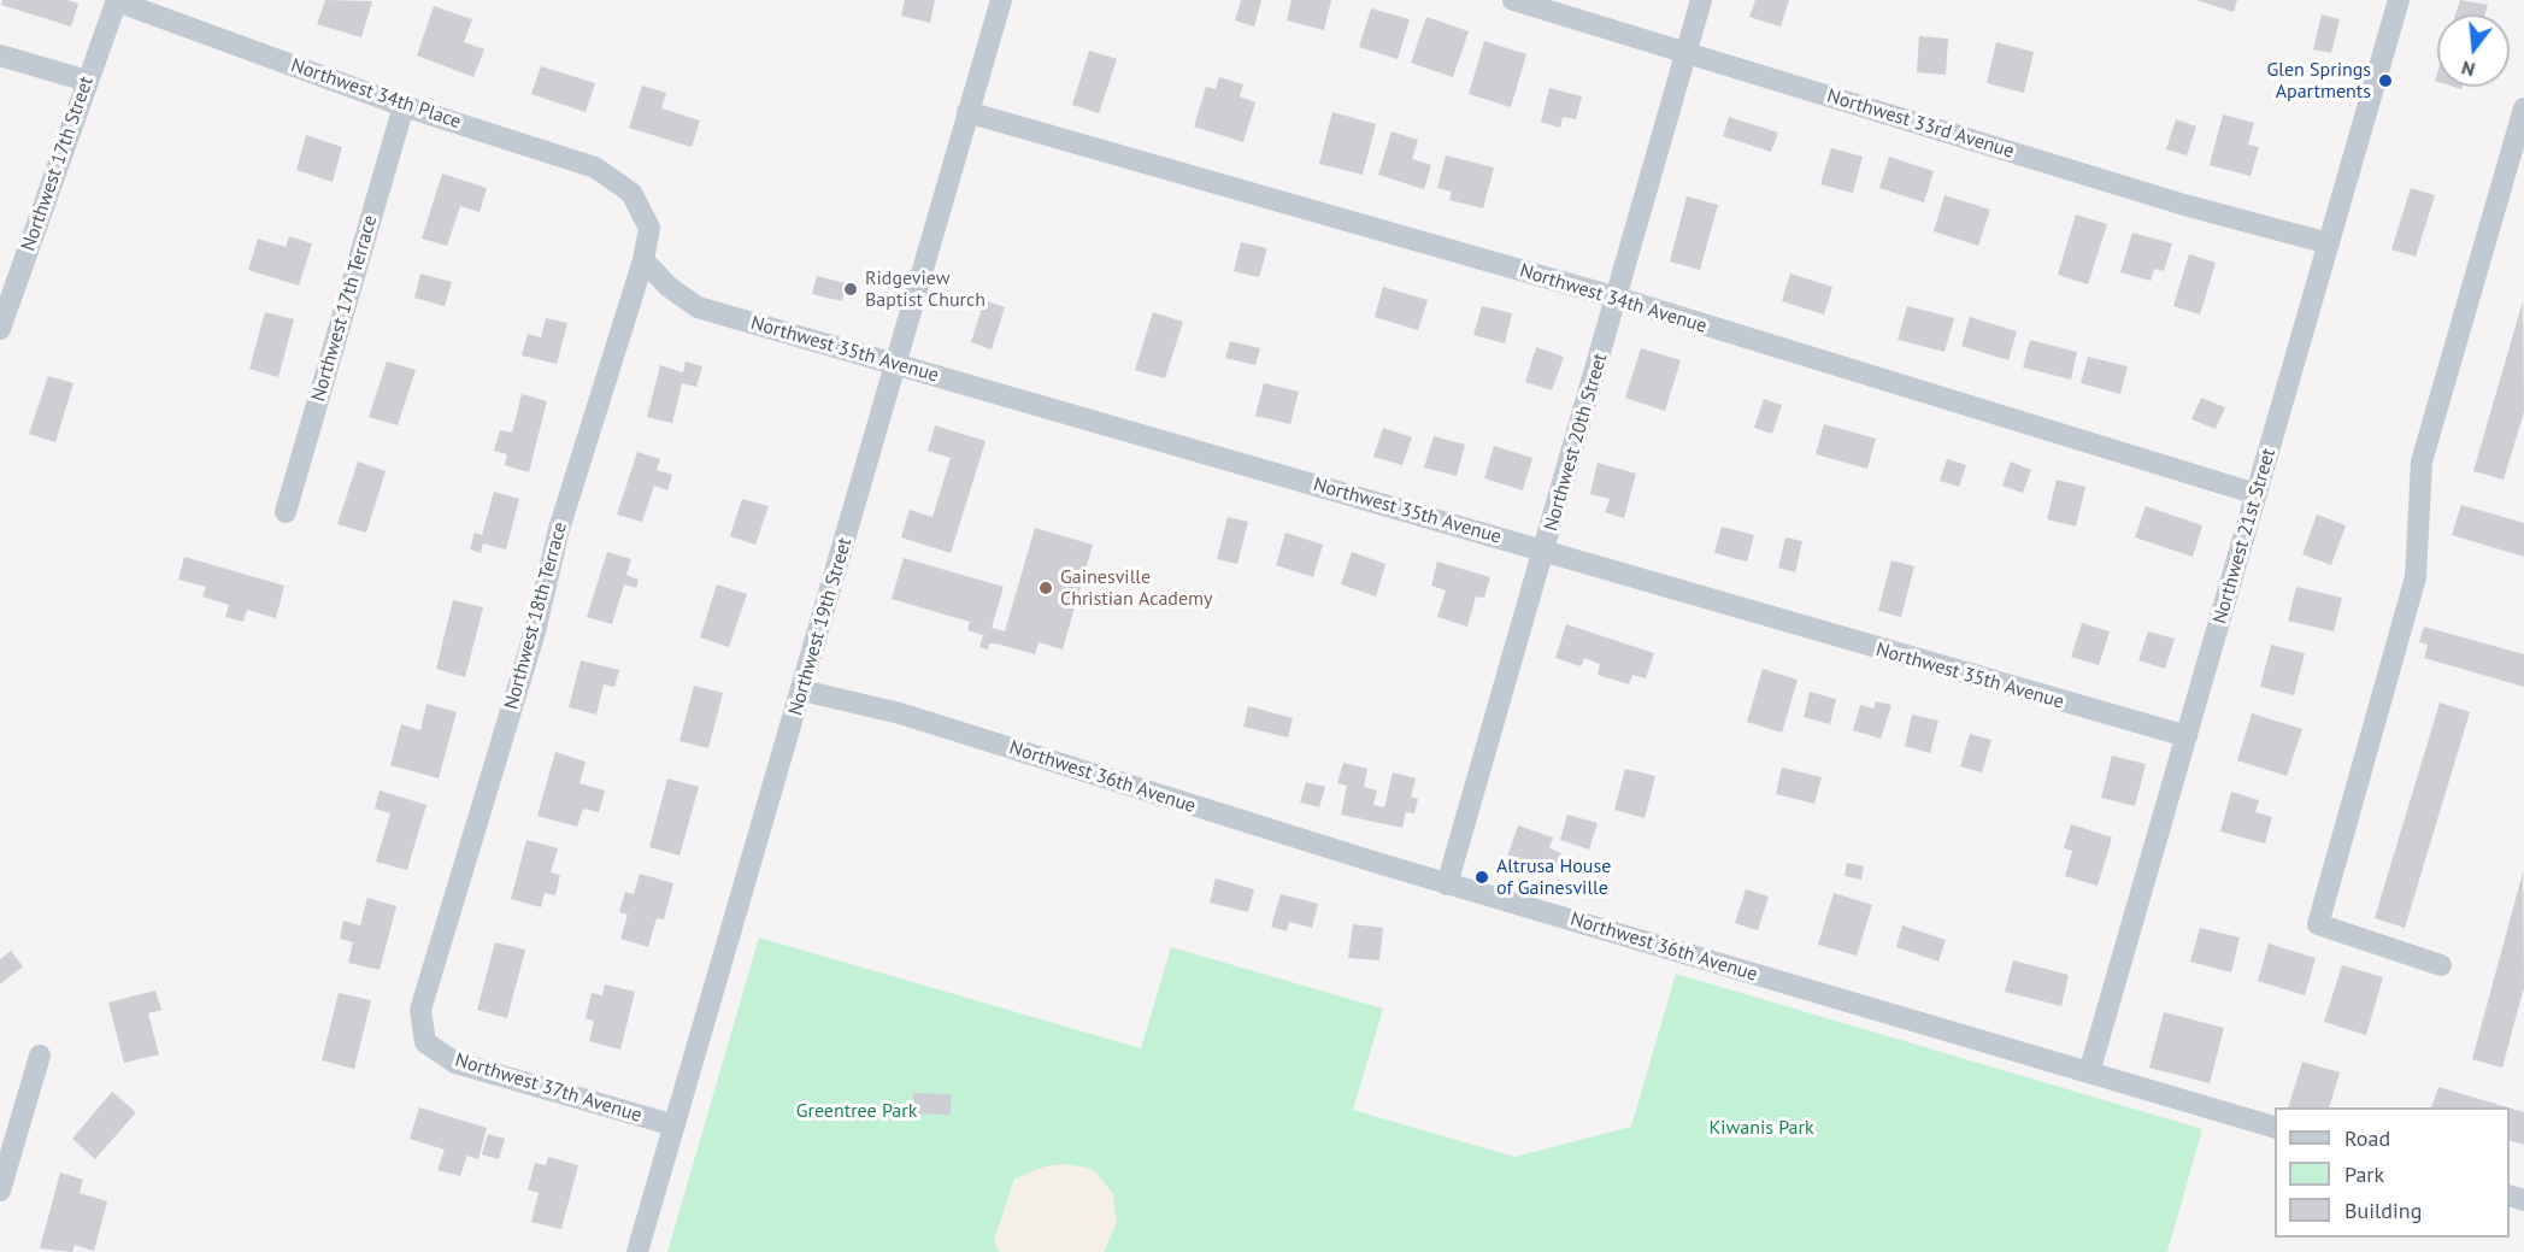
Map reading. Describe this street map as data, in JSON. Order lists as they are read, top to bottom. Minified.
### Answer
{"streets":{"street":["Northwest 34th Place","Northwest 33rd Avenue","Northwest 17th Street","Northwest 34th Avenue","Northwest 17th Terrace","Northwest 35th Avenue","Northwest 20th Street","Northwest 21st Street","Northwest 18th Terrace","Northwest 19th Street","Northwest 36th Avenue","Northwest 37th Avenue"]},"crossings":[["Northwest 34th Place","Northwest 17th Street"],["Northwest 34th Place","Northwest 17th Terrace"],["Northwest 34th Place","Northwest 18th Terrace"],["Northwest 33rd Avenue","Northwest 20th Street"],["Northwest 33rd Avenue","Northwest 21st Street"],["Northwest 34th Avenue","Northwest 20th Street"],["Northwest 34th Avenue","Northwest 21st Street"],["Northwest 34th Avenue","Northwest 19th Street"],["Northwest 35th Avenue","Northwest 20th Street"],["Northwest 35th Avenue","Northwest 21st Street"],["Northwest 35th Avenue","Northwest 18th Terrace"],["Northwest 35th Avenue","Northwest 19th Street"],["Northwest 20th Street","Northwest 36th Avenue"],["Northwest 21st Street","Northwest 36th Avenue"],["Northwest 18th Terrace","Northwest 37th Avenue"],["Northwest 19th Street","Northwest 36th Avenue"],["Northwest 19th Street","Northwest 37th Avenue"]],"parks":["Greentree Park","Kiwanis Park"],"places":["Glen Springs Apartments","Ridgeview Baptist Church","Gainesville Christian Academy","Altrusa House of Gainesville"],"legend":["Road","Park","Building"],"north":"bottom"}
